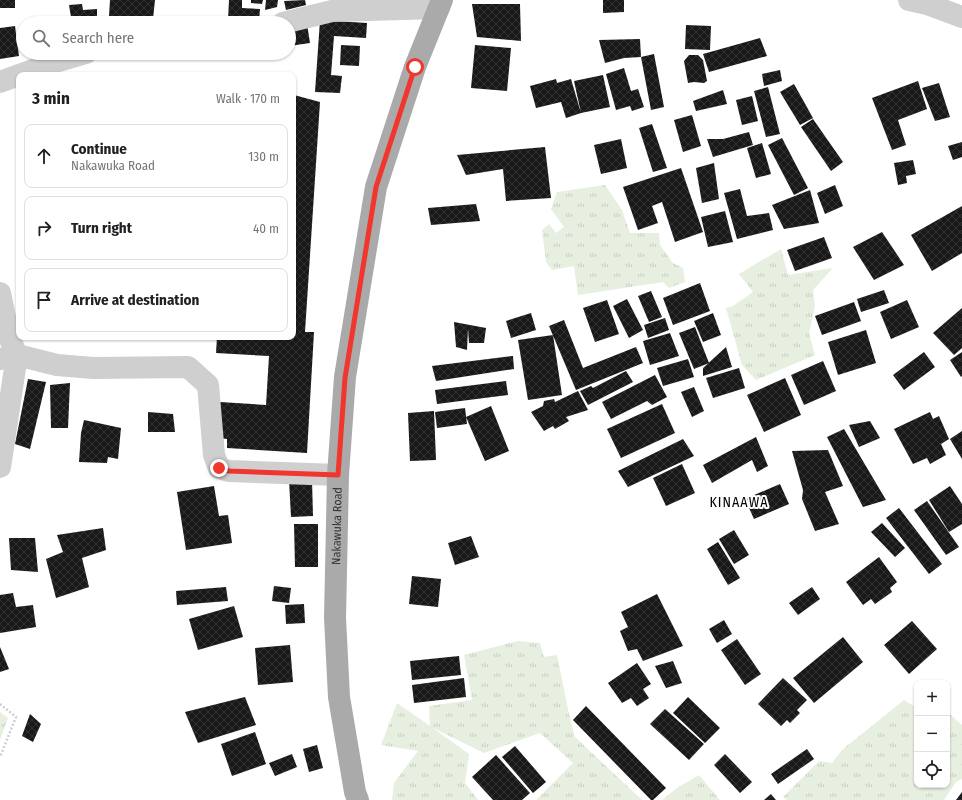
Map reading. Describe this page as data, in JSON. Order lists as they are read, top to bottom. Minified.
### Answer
{"streets":{"main road":["Nakawuka Road"]},"districts":["KINAAWA"],"page":{"search":"Search here","heading":["3 min","Walk · 170 m"],"list":[["Continue","Nakawuka Road","130 m"],["Turn right","40 m"],"Arrive at destination"],"map_buttons":["+","−"]}}
